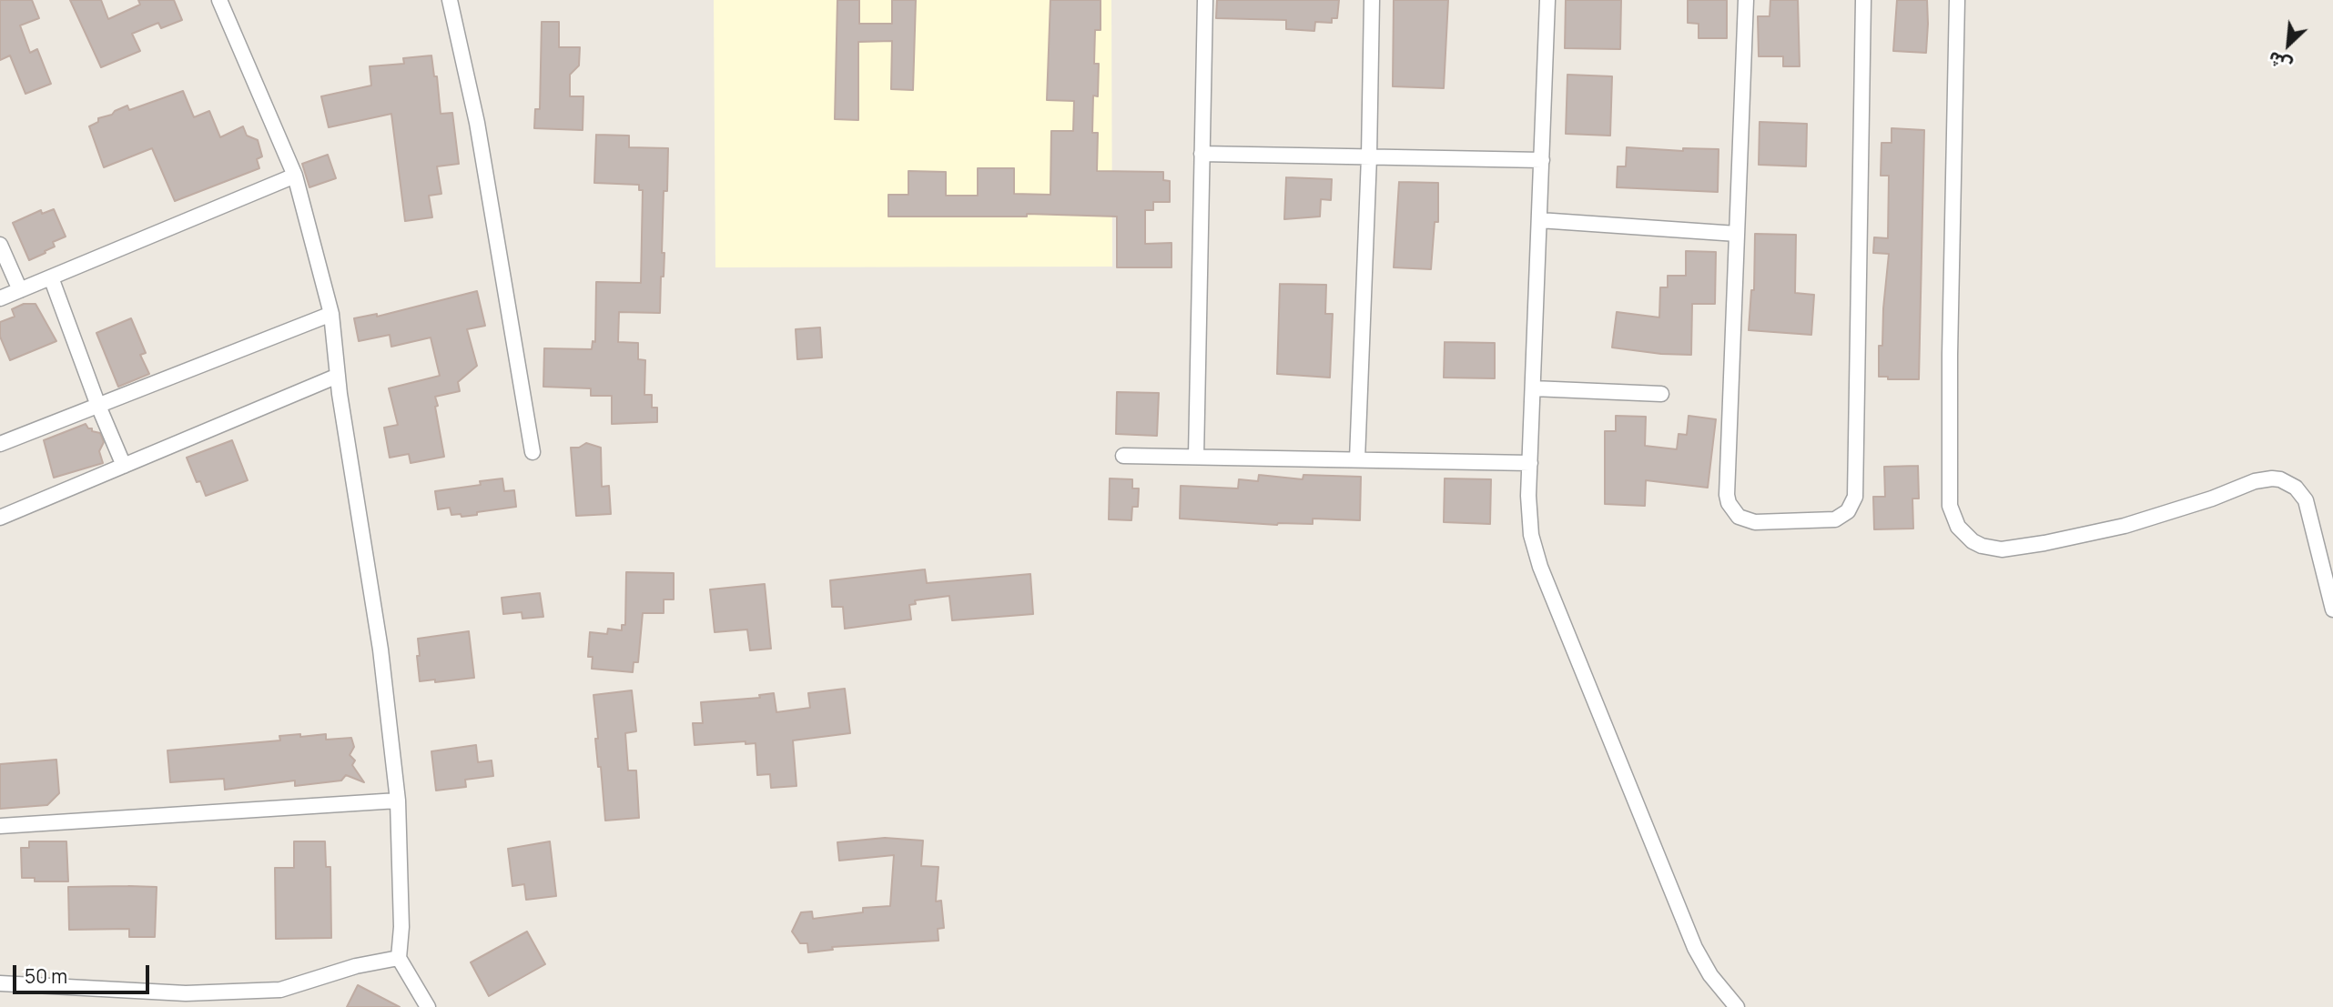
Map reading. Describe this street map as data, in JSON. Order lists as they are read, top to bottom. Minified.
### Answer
{"scale_bar":"50 m","north":"bottom left"}
